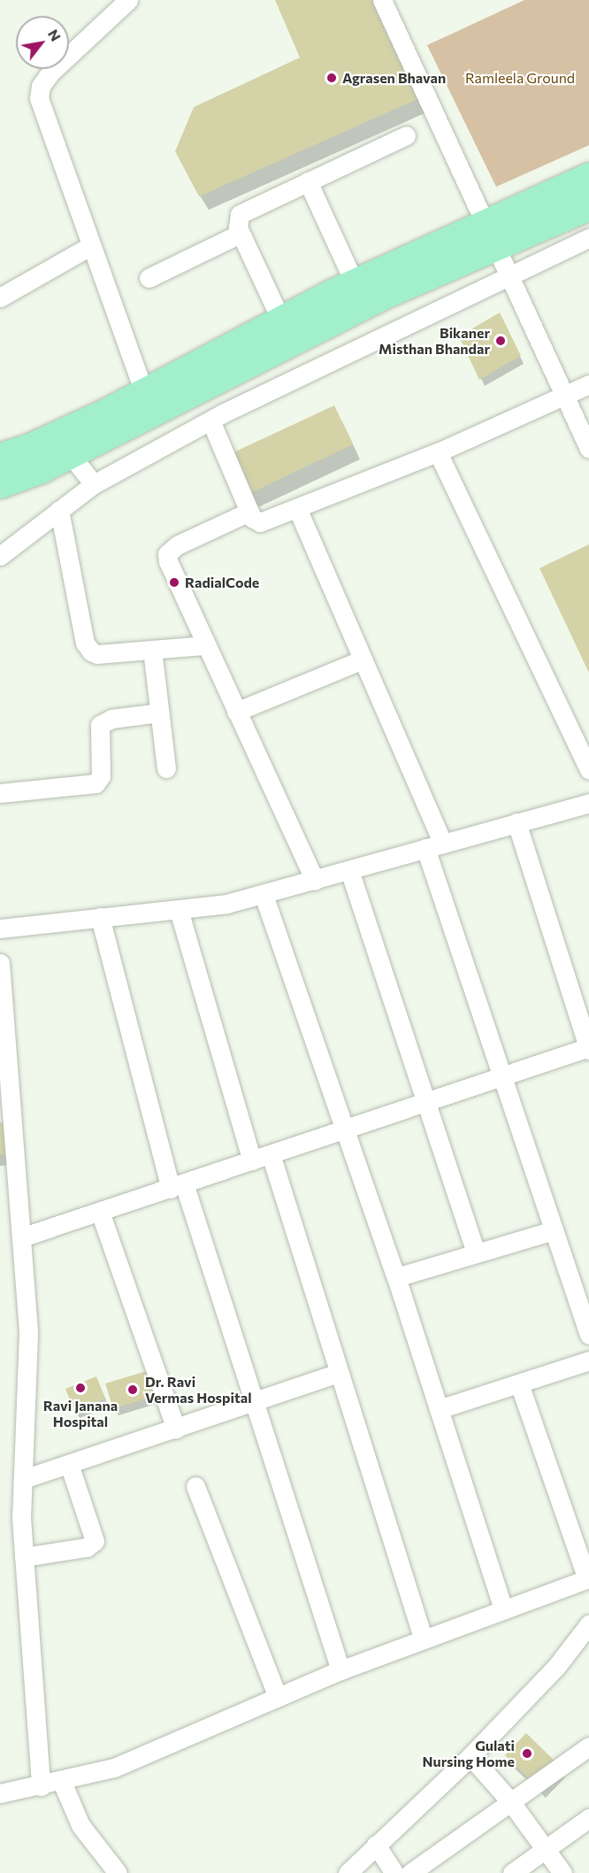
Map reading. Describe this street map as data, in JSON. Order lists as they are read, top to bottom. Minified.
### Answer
{"parks":["Ramleela Ground"],"places":["Agrasen Bhavan","Bikaner Misthan Bhandar","RadialCode","Ravi Janana Hospital","Dr. Ravi Vermas Hospital","Gulati Nursing Home"],"north":"top right"}
